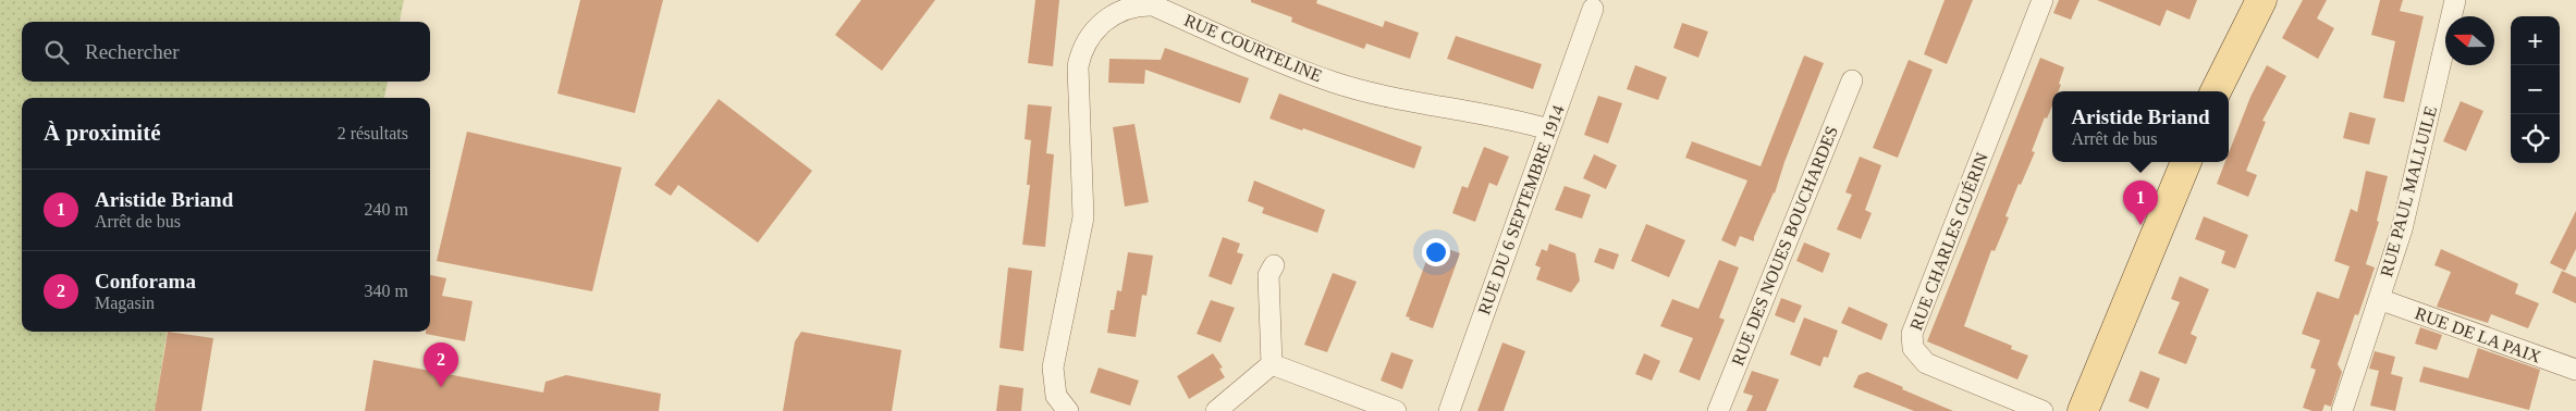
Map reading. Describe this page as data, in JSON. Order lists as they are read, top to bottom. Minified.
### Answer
{"streets":{"street":["RUE COURTELINE","RUE PAUL MALLUILE","RUE DU 6 SEPTEMBRE 1914","RUE CHARLES GUÉRIN","RUE DES NOUES BOUCHARDES","RUE DE LA PAIX"]},"crossings":[["RUE COURTELINE","RUE DU 6 SEPTEMBRE 1914"],["RUE PAUL MALLUILE","RUE DE LA PAIX"]],"north":"left","page":{"map_buttons":["+","−"],"search":"Rechercher","popup":["Aristide Briand","Arrêt de bus"],"heading":["À proximité","2 résultats"],"list":[{"mark":"1","name":"Aristide Briand","note":"Arrêt de bus","value":"240 m"},{"mark":"2","name":"Conforama","note":"Magasin","value":"340 m"}],"pins":["1","2"]}}
